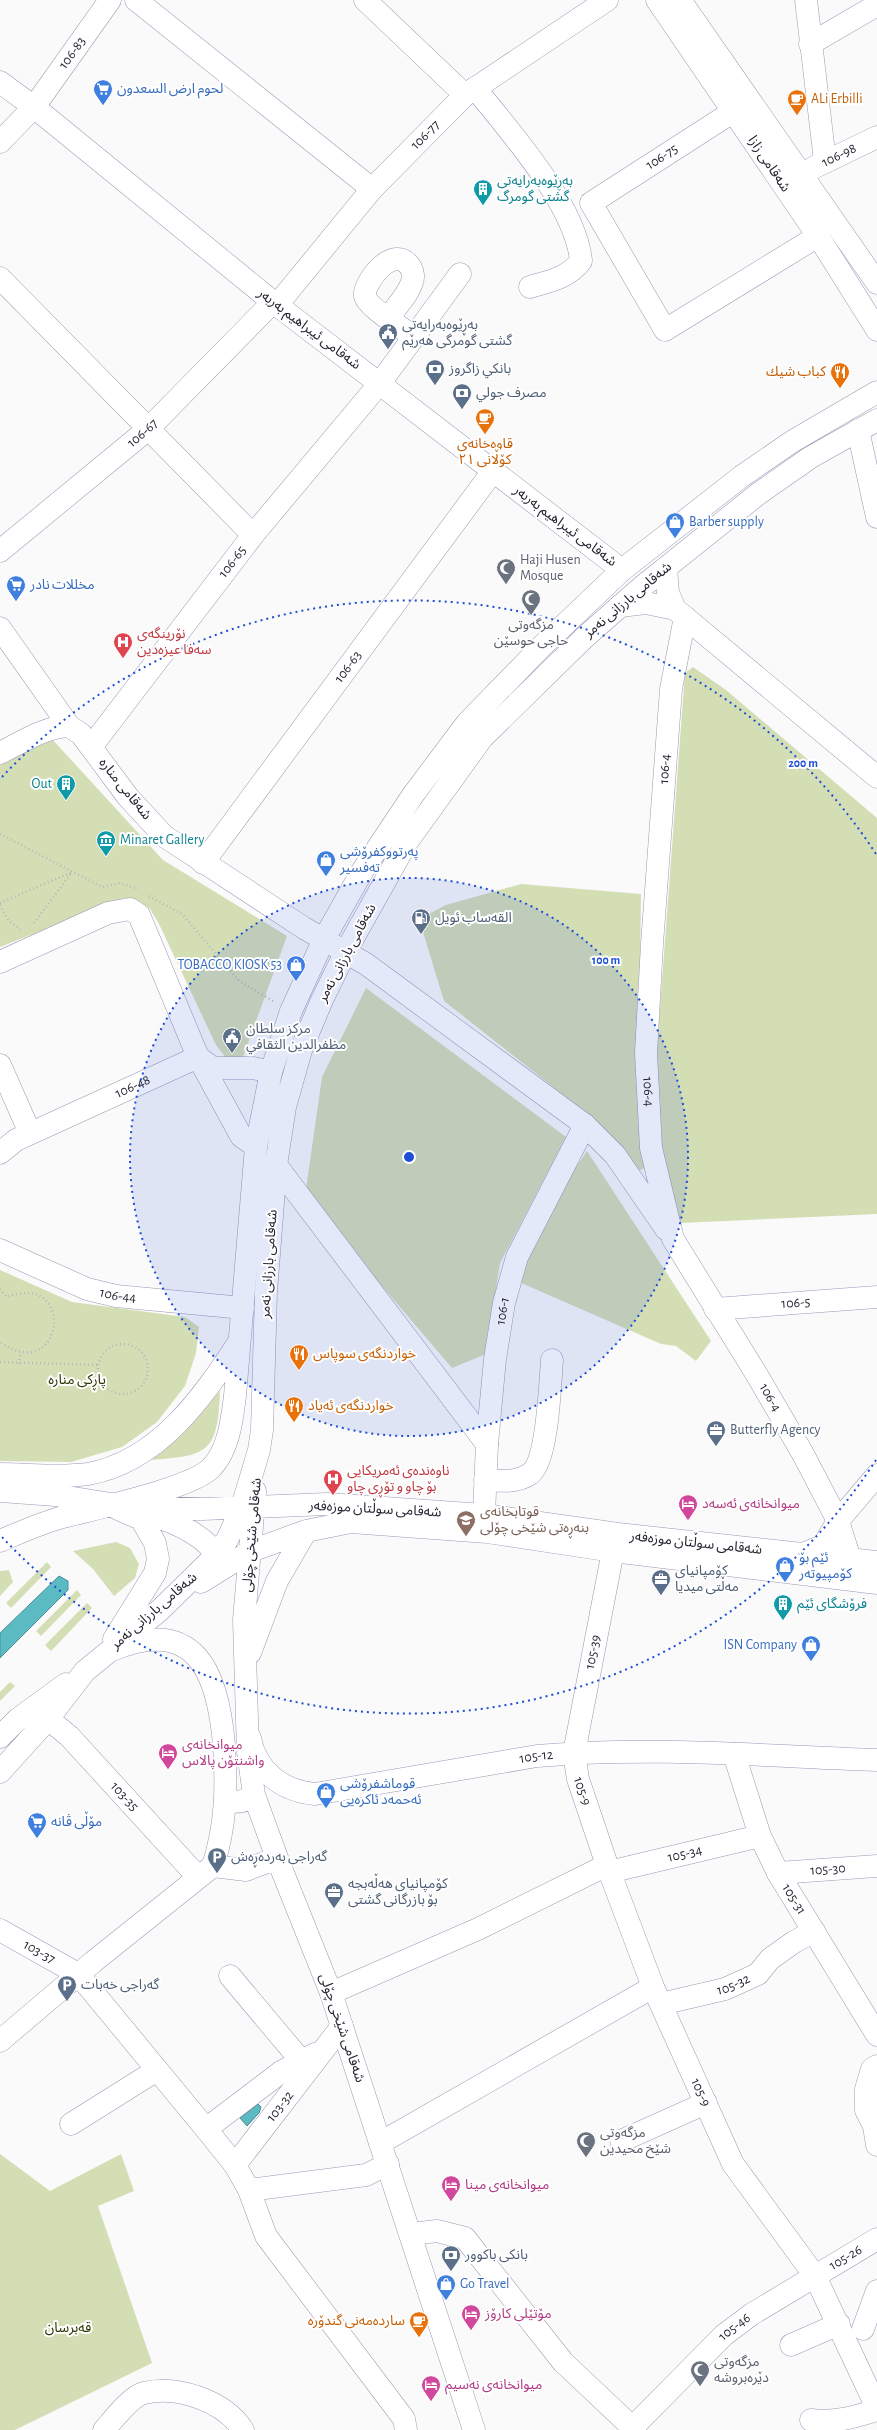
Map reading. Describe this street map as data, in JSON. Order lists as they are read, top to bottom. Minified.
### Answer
{"streets":{"street":["106-83","106-77","106-98","106-75","شەقامی زازا","شەقامی ئیبراهیم بەربەر","106-67","106-65","شەقامی بارزانی نەمر","106-63","106-4","شەقامی منارە","106-48","106-44","106-5","106-1","شەقامی سوڵتان موزەفەر","شەقامی شێخی چۆلی","105-39","105-12","105-9","103-35","105-34","105-30","105-31","103-37","105-32","103-32","105-26","105-46"]},"crossings":[["106-83","شەقامی ئیبراهیم بەربەر"],["106-77","شەقامی ئیبراهیم بەربەر"],["106-77","106-67"],["106-98","شەقامی زازا"],["106-75","شەقامی زازا"],["شەقامی ئیبراهیم بەربەر","106-67"],["شەقامی ئیبراهیم بەربەر","106-65"],["شەقامی ئیبراهیم بەربەر","شەقامی بارزانی نەمر"],["شەقامی ئیبراهیم بەربەر","106-63"],["106-65","شەقامی منارە"],["شەقامی بارزانی نەمر","شەقامی منارە"],["شەقامی بارزانی نەمر","106-44"],["شەقامی بارزانی نەمر","شەقامی سوڵتان موزەفەر"],["شەقامی بارزانی نەمر","شەقامی شێخی چۆلی"],["شەقامی بارزانی نەمر","103-35"],["106-63","شەقامی منارە"],["106-4","شەقامی منارە"],["106-4","106-5"],["106-4","شەقامی سوڵتان موزەفەر"],["شەقامی منارە","106-1"],["106-1","شەقامی سوڵتان موزەفەر"],["شەقامی سوڵتان موزەفەر","شەقامی شێخی چۆلی"],["شەقامی سوڵتان موزەفەر","105-39"],["شەقامی شێخی چۆلی","105-12"],["شەقامی شێخی چۆلی","105-34"],["شەقامی شێخی چۆلی","105-32"],["شەقامی شێخی چۆلی","103-32"],["105-39","105-12"],["105-39","105-9"],["105-12","105-9"],["105-12","105-31"],["105-9","105-34"],["105-9","105-32"],["105-9","105-26"],["105-9","105-46"],["105-34","105-31"],["105-30","105-31"],["105-31","105-32"],["105-26","105-46"]],"parks":["پاڕکی منارە","قەبرسان"],"places":{"supermarket":["لحوم ارض السعدون","مخللات نادر","مۆڵی ڤانە"],"cafe":["ALi Erbilli","قاوەخانەی کۆڵانی ٢١","ساردەمەنی گندۆرە"],"building":["بەڕێوەبەرایەتی گشتی گومرگ","Out","فرۆشگای ئێم"],"public building":["بەڕێوەبەرایەتی گشتی گومرگی هەرێم","مركز سلطان مظفرالدين الثقافي"],"bank":["بانكي زاگروز","مصرف جولي","بانکی باکوور"],"restaurant":["كباب شيك","خواردنگەی سوپاس","خواردنگەی ئەیاد"],"shop":["Barber supply","پەرتووکفرۆشی تەفسیر","TOBACCO KIOSK 53","ئێم بۆ کۆمپیوتەر","ISN Company","قوماشفرۆشی ئەحمەد ئاکرەیی","Go Travel"],"mosque":["Haji Husen Mosque","مزگەوتی حاجی حوسێن","مزگەوتی شێخ محیدین","مزگەوتی دێرەبروشە"],"hospital":["نۆرینگەی سەفا عیزەدین","ناوەندەی ئەمریکایی بۆ چاو و تۆڕی چاو"],"museum":["Minaret Gallery"],"fuel station":["القەساب ئویل"],"office":["Butterfly Agency","کۆمپانیای مەڵتی میدیا","کۆمپانیای هەڵەبجە بۆ بازرگانی گشتی"],"hotel":["میوانخانەی ئەسەد","میوانخانەی واشنتۆن پالاس","میوانخانەی مینا","مۆتێلی کارۆز","میوانخانەی نەسیم"],"school or university":["قوتابخانەی بنەڕەتی شێخی چۆلی"],"parking":["گەراجی بەردەڕەش","گەراجی خەبات"]},"rings":["200 m","100 m"]}
